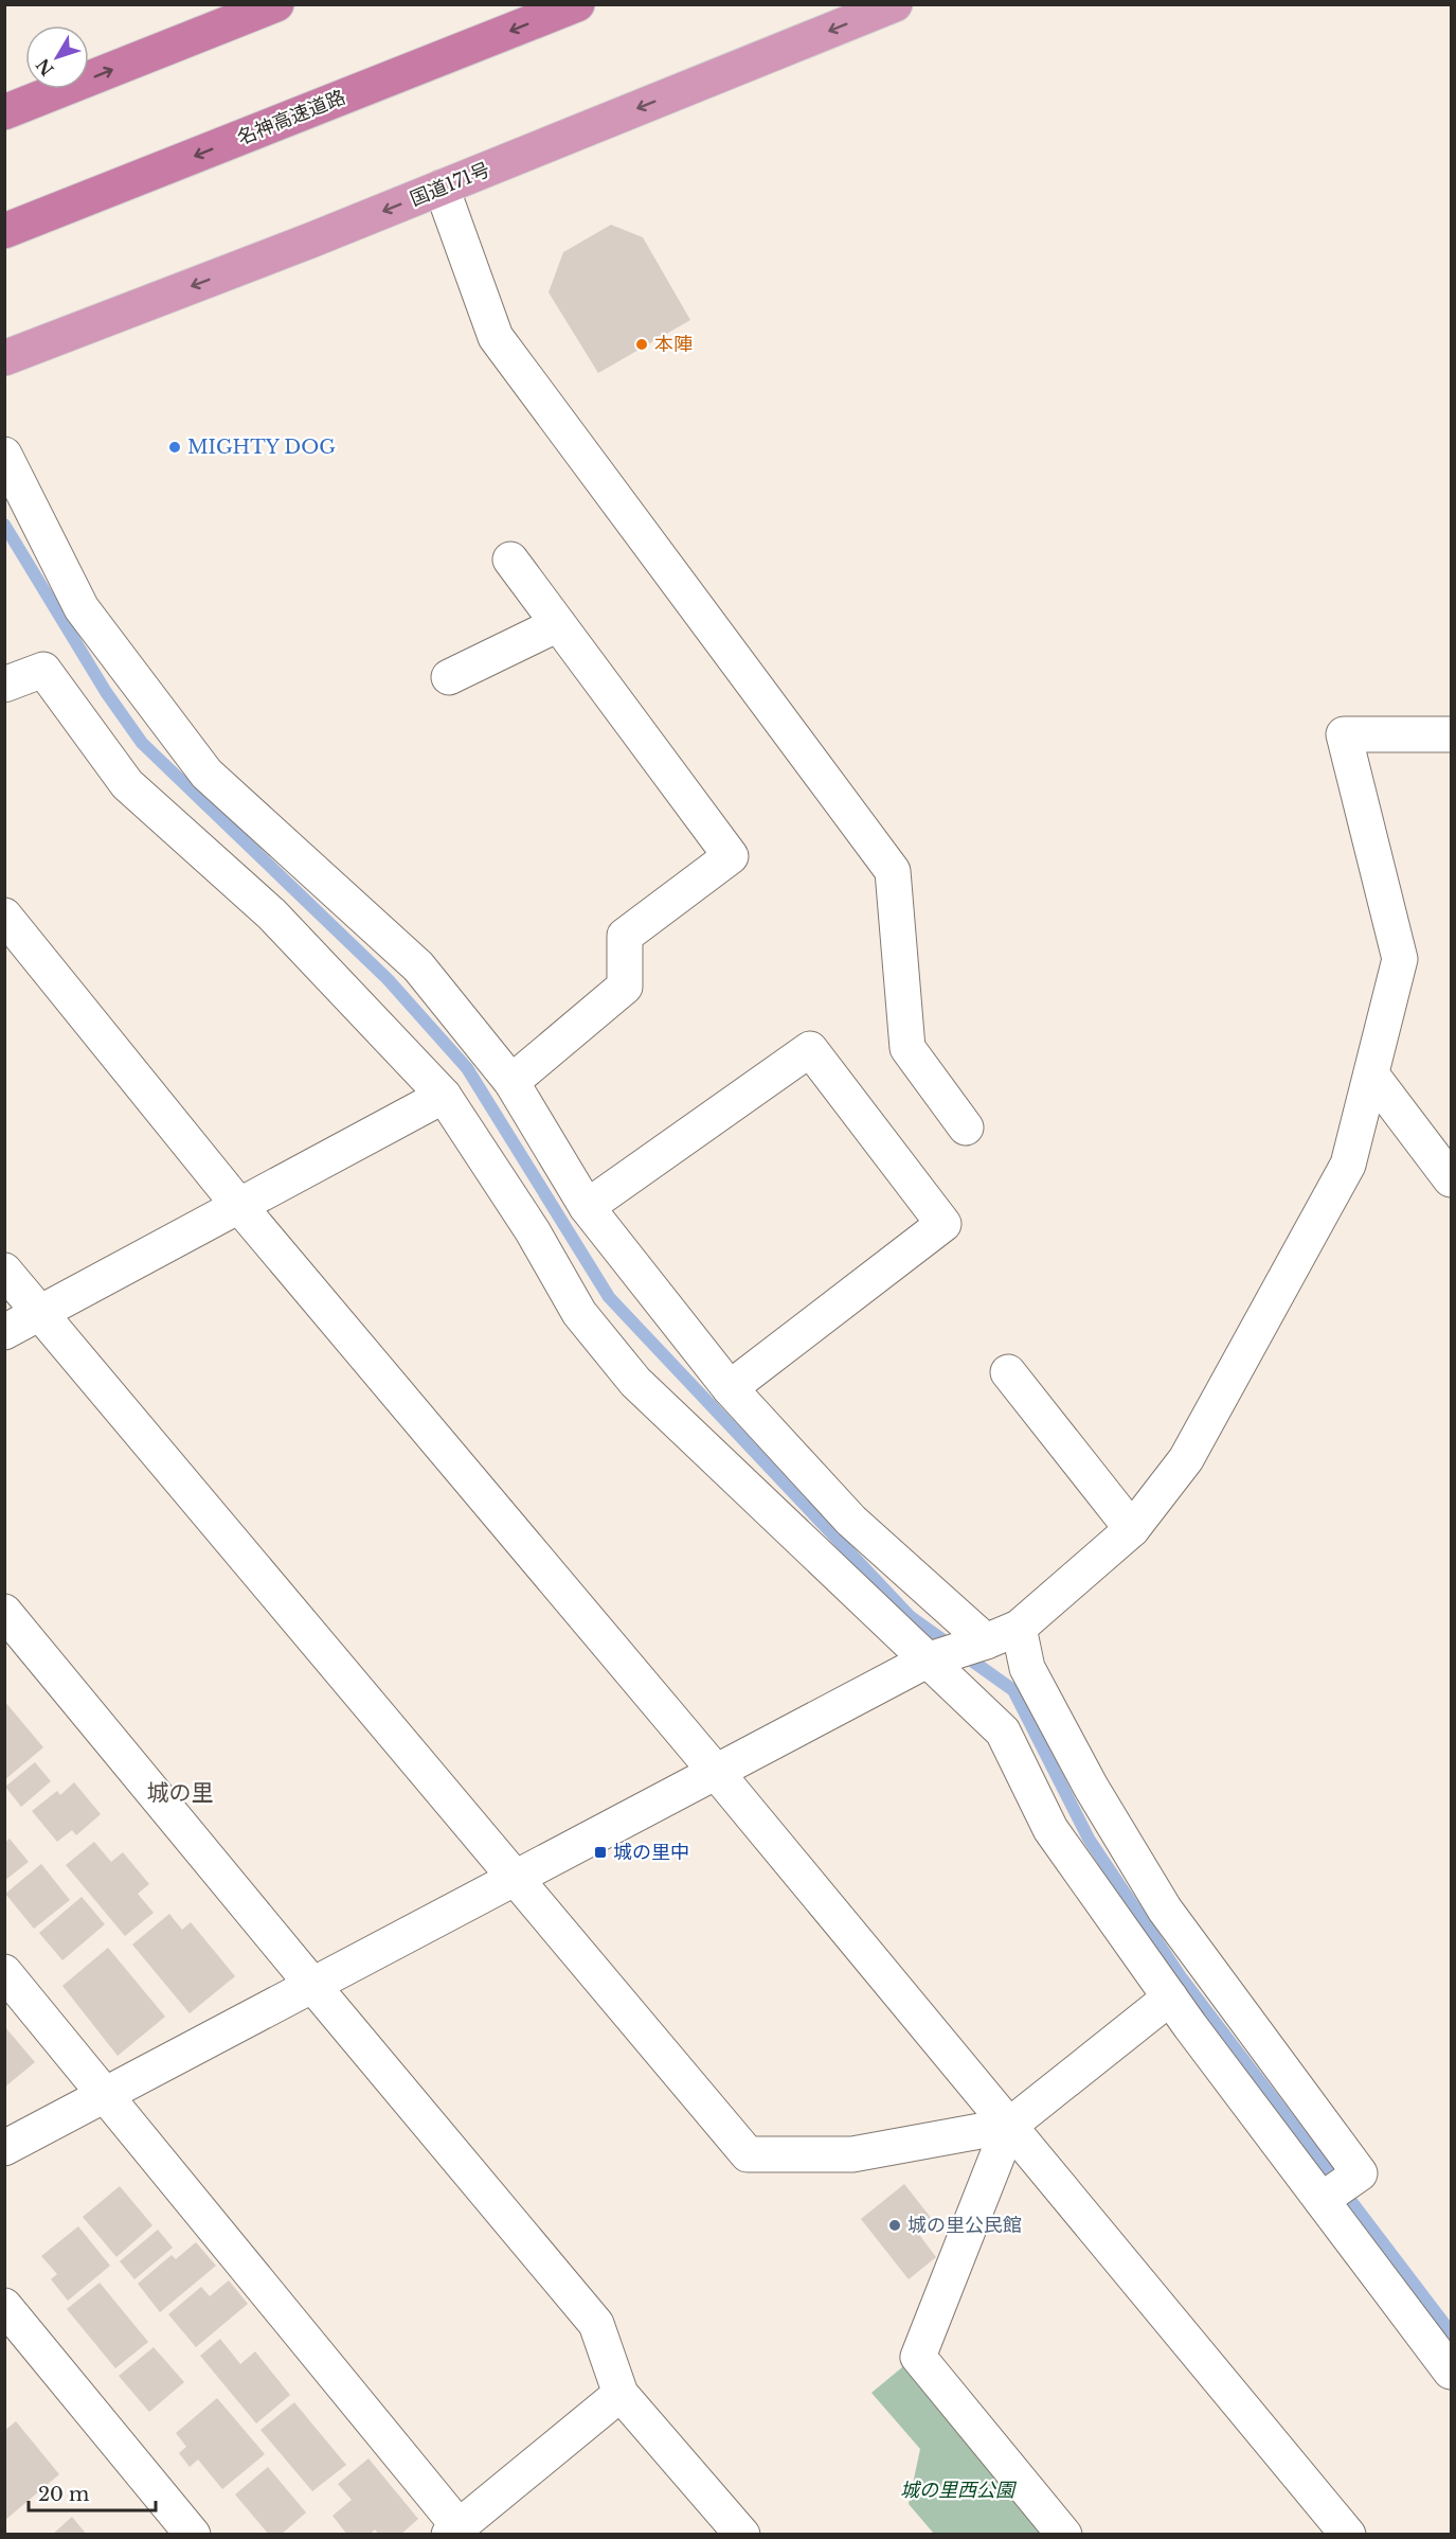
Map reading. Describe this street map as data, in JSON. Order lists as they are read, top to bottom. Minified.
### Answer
{"streets":{"highway":["名神高速道路","国道171号"]},"districts":["城の里"],"parks":["城の里西公園"],"places":{"other":["本陣","MIGHTY DOG","城の里公民館"],"transit":["城の里中"]},"scale_bar":"20 m","north":"bottom left"}
